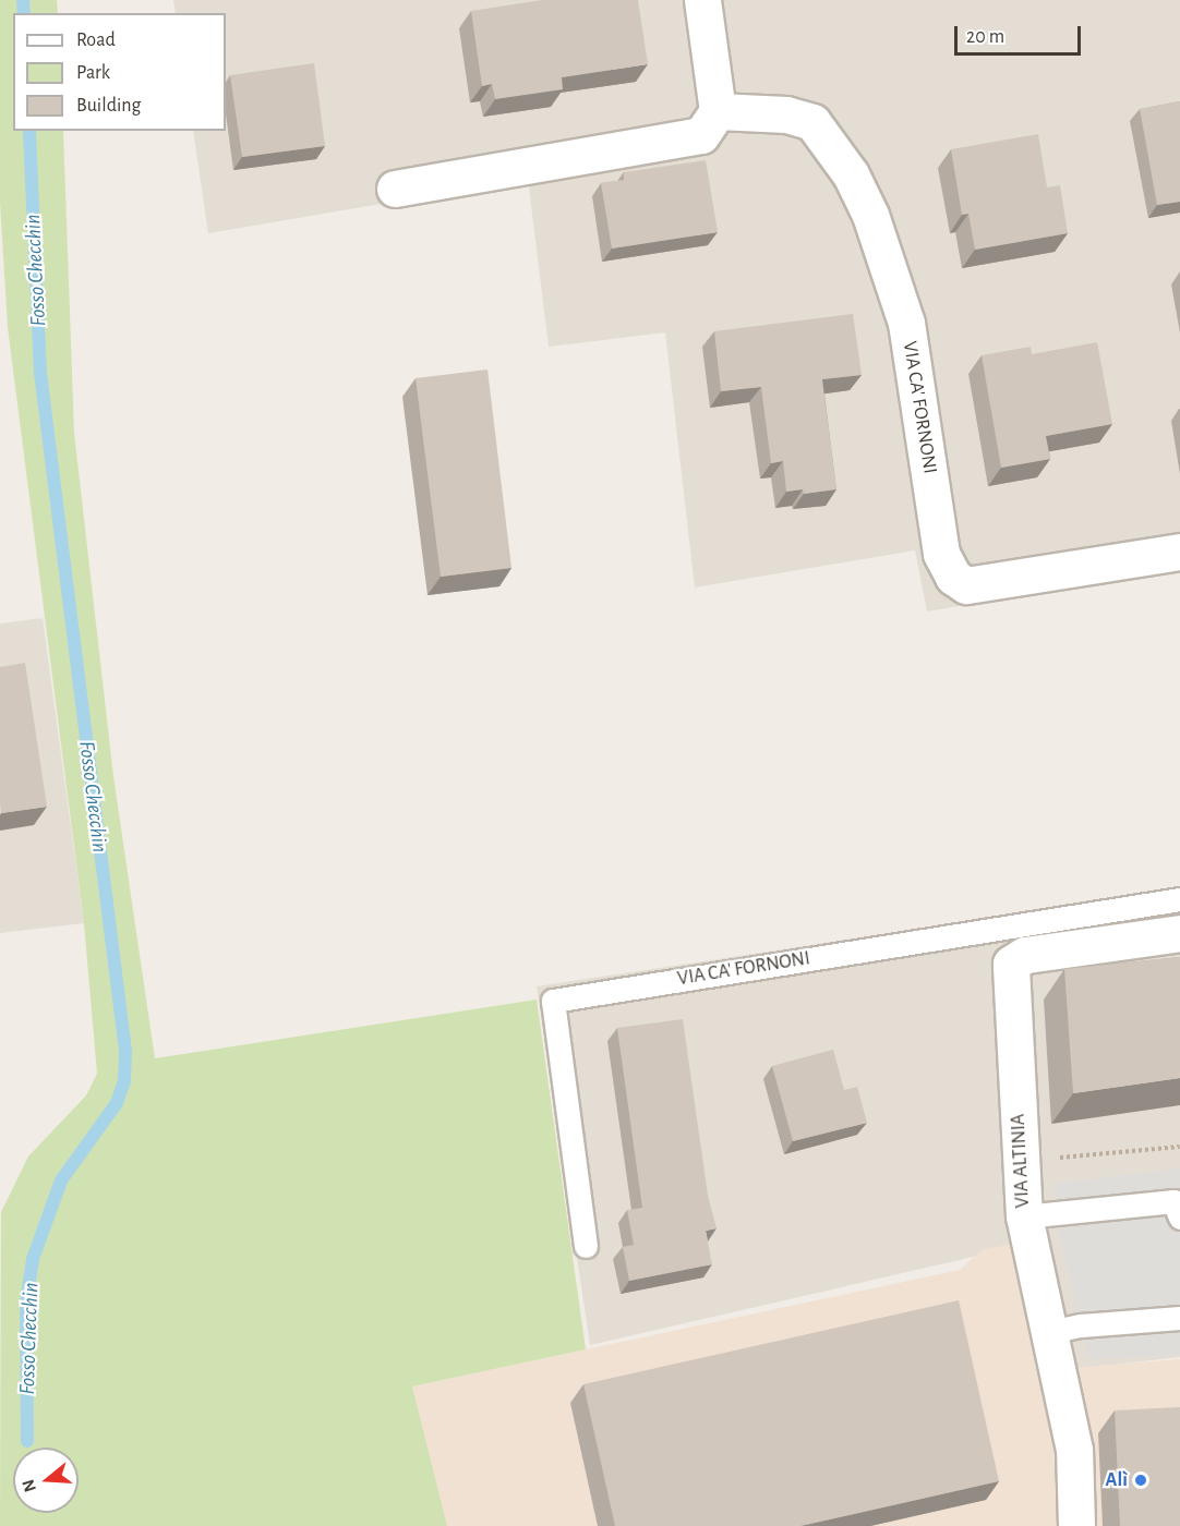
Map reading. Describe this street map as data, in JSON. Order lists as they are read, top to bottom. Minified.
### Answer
{"streets":{"street":["VIA CA' FORNONI","VIA ALTINIA"]},"water":["Fosso Checchin"],"places":["Alì"],"legend":["Road","Park","Building"],"scale_bar":"20 m","north":"left"}
